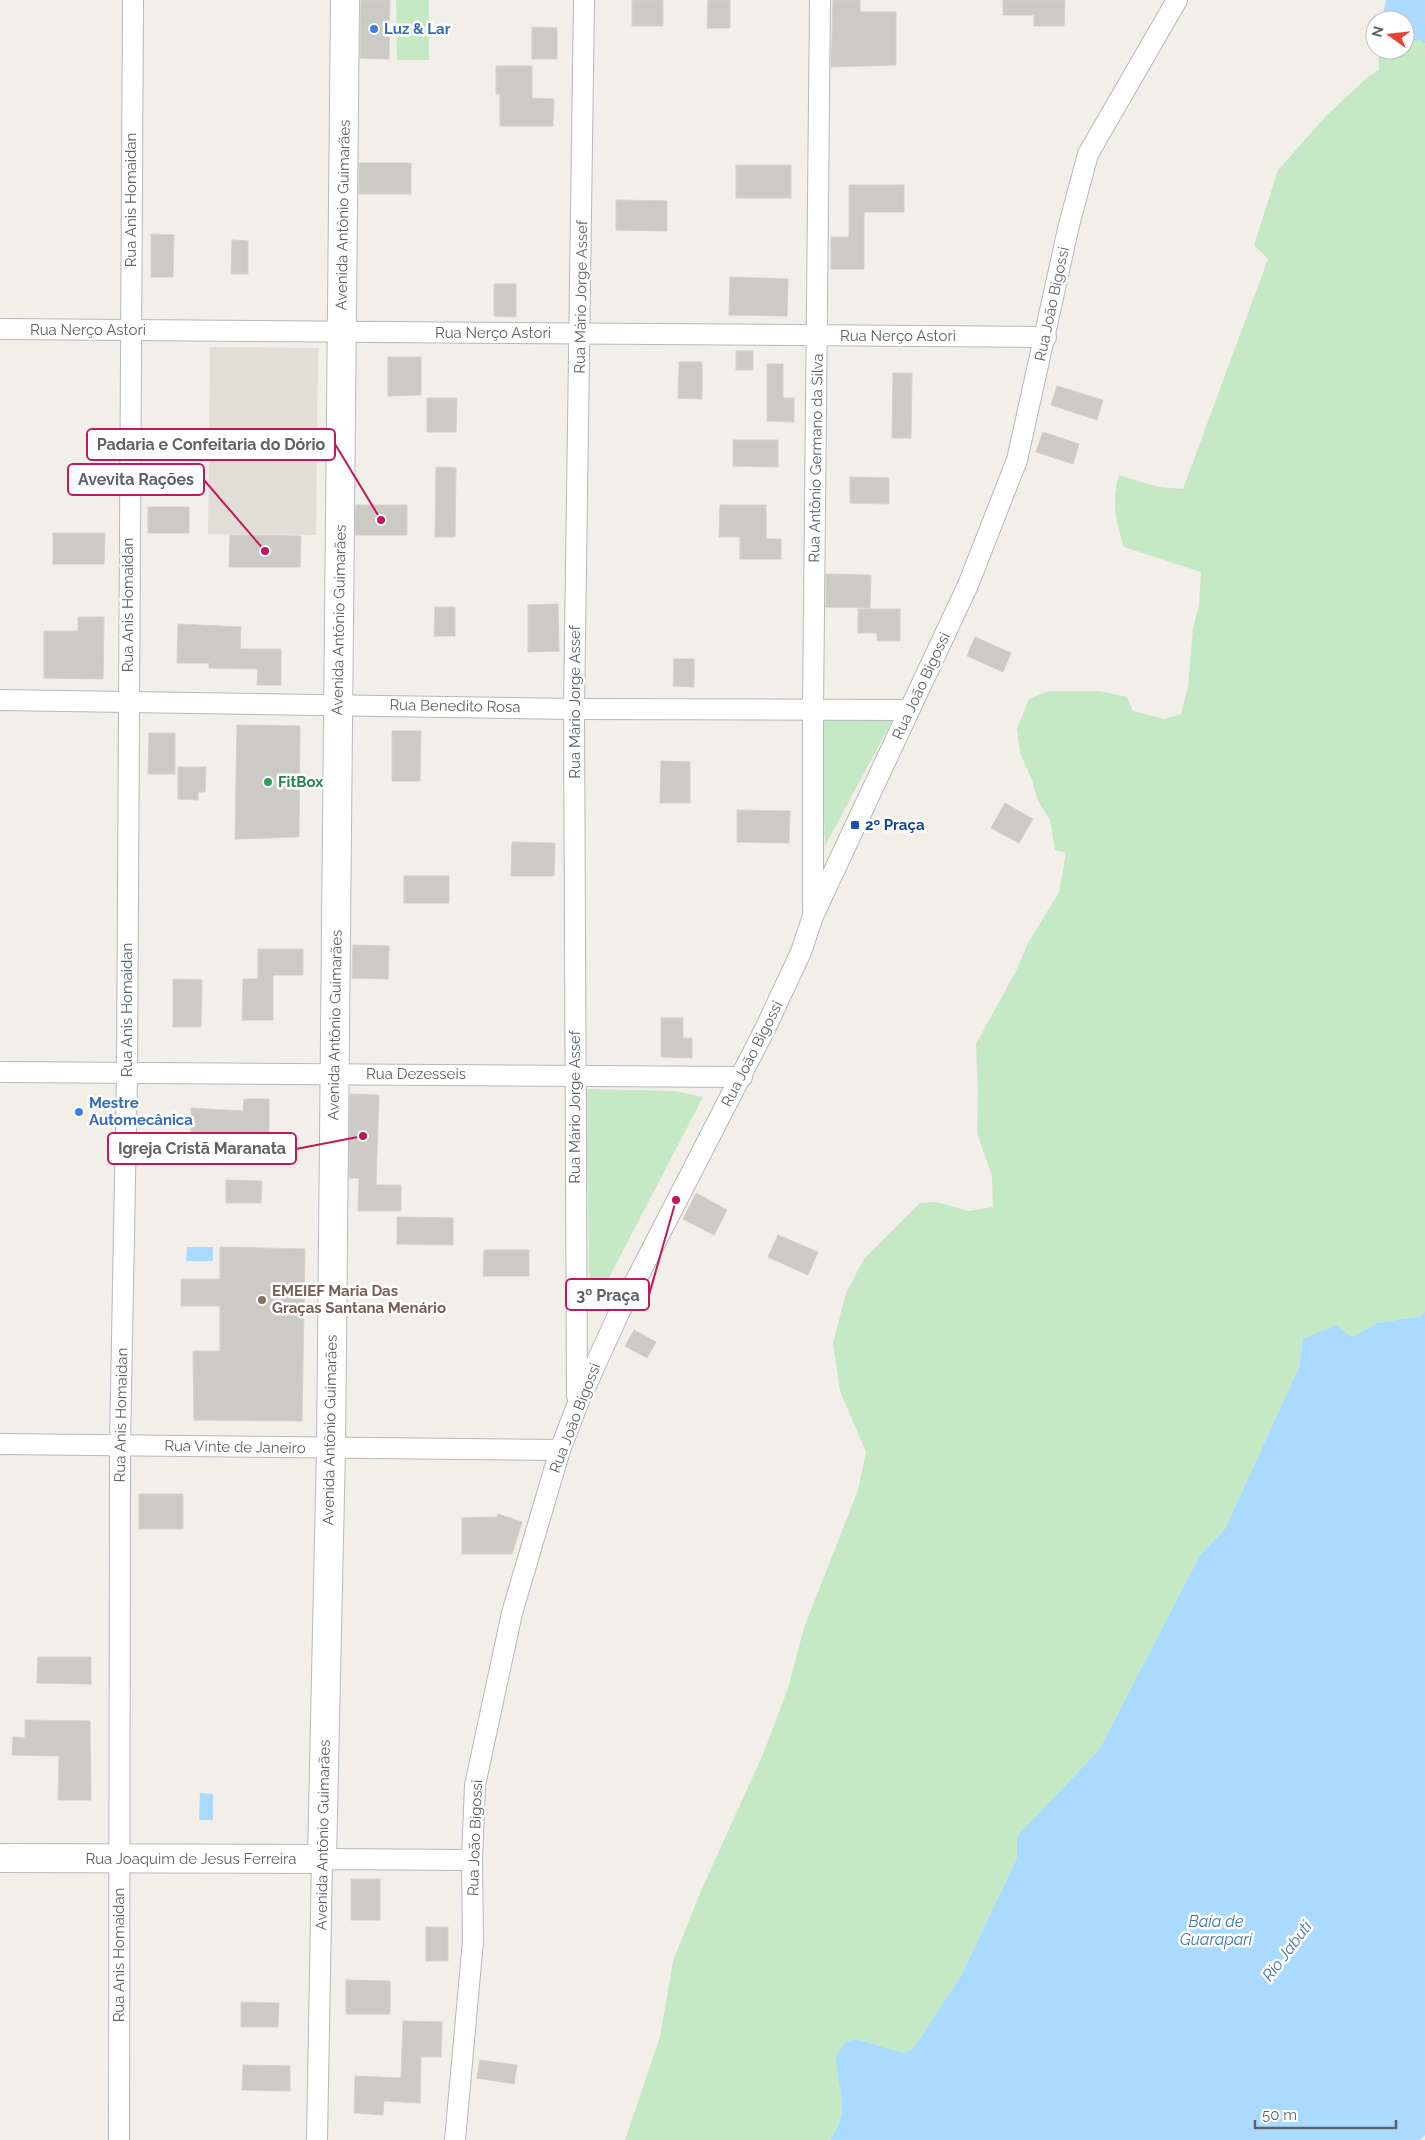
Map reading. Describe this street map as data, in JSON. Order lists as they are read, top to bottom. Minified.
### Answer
{"streets":{"street":["Rua Anis Homaidan","Avenida Antônio Guimarães","Rua Mário Jorge Assef","Rua João Bigossi","Rua Nerço Astori","Rua Antônio Germano da Silva","Rua Benedito Rosa","Rua Dezesseis","Rua Vinte de Janeiro","Rua Joaquim de Jesus Ferreira"]},"crossings":[["Rua Anis Homaidan","Rua Nerço Astori"],["Rua Anis Homaidan","Rua Benedito Rosa"],["Rua Anis Homaidan","Rua Dezesseis"],["Rua Anis Homaidan","Rua Vinte de Janeiro"],["Rua Anis Homaidan","Rua Joaquim de Jesus Ferreira"],["Avenida Antônio Guimarães","Rua Nerço Astori"],["Avenida Antônio Guimarães","Rua Benedito Rosa"],["Avenida Antônio Guimarães","Rua Dezesseis"],["Avenida Antônio Guimarães","Rua Vinte de Janeiro"],["Avenida Antônio Guimarães","Rua Joaquim de Jesus Ferreira"],["Rua Mário Jorge Assef","Rua João Bigossi"],["Rua Mário Jorge Assef","Rua Nerço Astori"],["Rua Mário Jorge Assef","Rua Benedito Rosa"],["Rua Mário Jorge Assef","Rua Dezesseis"],["Rua João Bigossi","Rua Nerço Astori"],["Rua João Bigossi","Rua Antônio Germano da Silva"],["Rua João Bigossi","Rua Benedito Rosa"],["Rua João Bigossi","Rua Dezesseis"],["Rua João Bigossi","Rua Vinte de Janeiro"],["Rua João Bigossi","Rua Joaquim de Jesus Ferreira"],["Rua Nerço Astori","Rua Antônio Germano da Silva"],["Rua Antônio Germano da Silva","Rua Benedito Rosa"]],"water":["Baía de Guarapari","Rio Jabuti"],"places":{"other":["Luz & Lar","Padaria e Confeitaria do Dório","Avevita Rações","FitBox","Mestre Automecânica","Igreja Cristã Maranata","3º Praça","EMEIEF Maria Das Graças Santana Menário"],"transit":["2º Praça"]},"scale_bar":"50 m","north":"left"}
